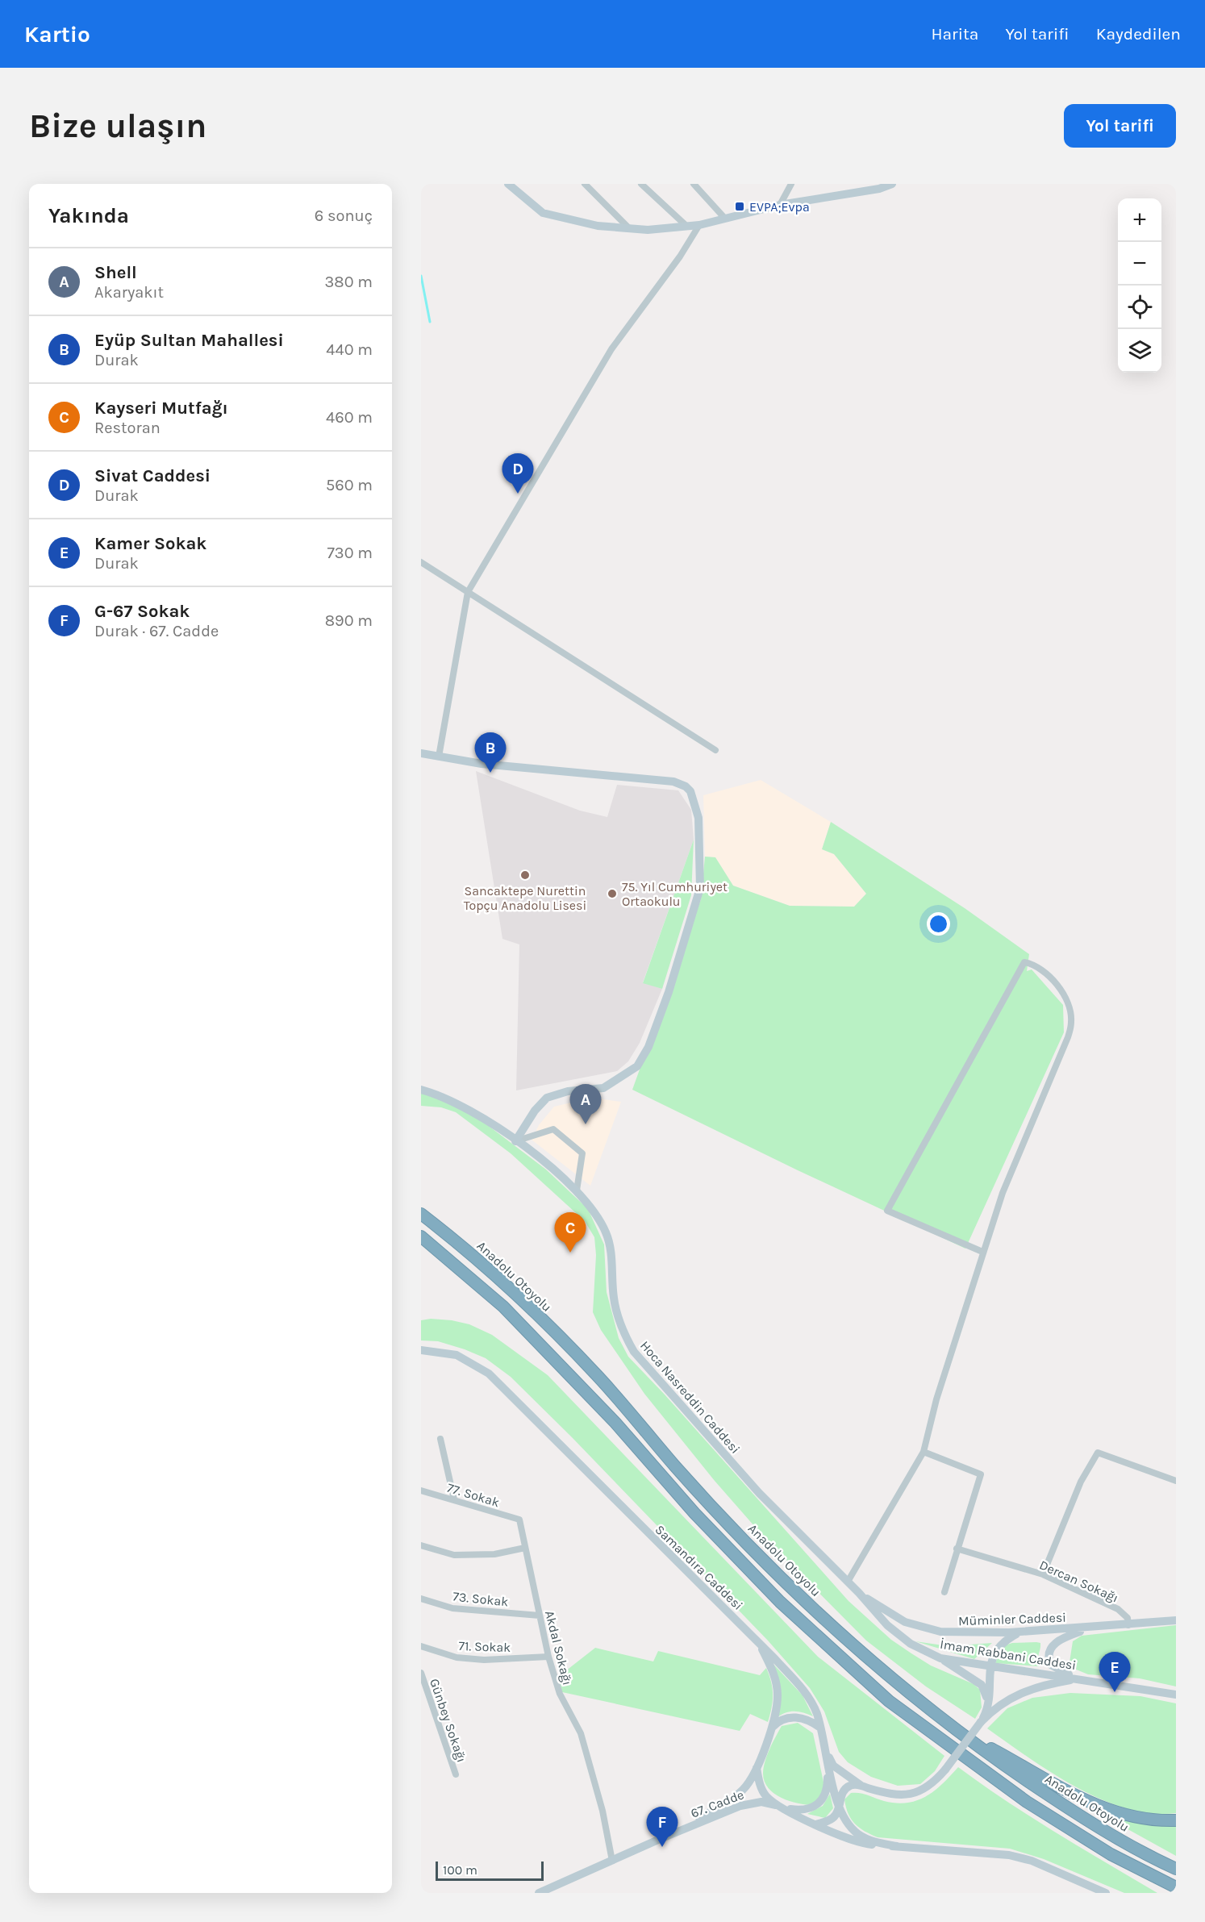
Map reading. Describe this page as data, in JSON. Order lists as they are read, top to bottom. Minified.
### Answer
{"streets":{"highway":["Anadolu Otoyolu"],"main road":["Hoca Nasreddin Caddesi","Samandıra Caddesi","Müminler Caddesi","İmam Rabbani Caddesi","67. Cadde"],"street":["77. Sokak","Dercan Sokağı","73. Sokak","71. Sokak","Akdal Sokağı","Günbey Sokağı"]},"crossings":[["Hoca Nasreddin Caddesi","Müminler Caddesi"],["Hoca Nasreddin Caddesi","İmam Rabbani Caddesi"],["77. Sokak","Akdal Sokağı"],["Samandıra Caddesi","67. Cadde"],["Dercan Sokağı","Müminler Caddesi"],["73. Sokak","Akdal Sokağı"],["Müminler Caddesi","İmam Rabbani Caddesi"],["71. Sokak","Akdal Sokağı"],["Akdal Sokağı","67. Cadde"]],"places":{"transit":["EVPA;Evpa"],"other":["Sancaktepe Nurettin Topçu Anadolu Lisesi","75. Yıl Cumhuriyet Ortaokulu"]},"scale_bar":"100 m","page":{"header":"Kartio","nav":["Harita","Yol tarifi","Kaydedilen"],"buttons":"Yol tarifi","title":"Bize ulaşın","heading":["Yakında","6 sonuç"],"map_buttons":["+","−"],"list":[{"mark":"A","name":"Shell","note":"Akaryakıt","value":"380 m"},{"mark":"B","name":"Eyüp Sultan Mahallesi","note":"Durak","value":"440 m"},{"mark":"C","name":"Kayseri Mutfağı","note":"Restoran","value":"460 m"},{"mark":"D","name":"Sivat Caddesi","note":"Durak","value":"560 m"},{"mark":"E","name":"Kamer Sokak","note":"Durak","value":"730 m"},{"mark":"F","name":"G-67 Sokak","note":"Durak · 67. Cadde","value":"890 m"}],"pins":["D","B","A","C","E","F"],"scale":"100 m"}}
